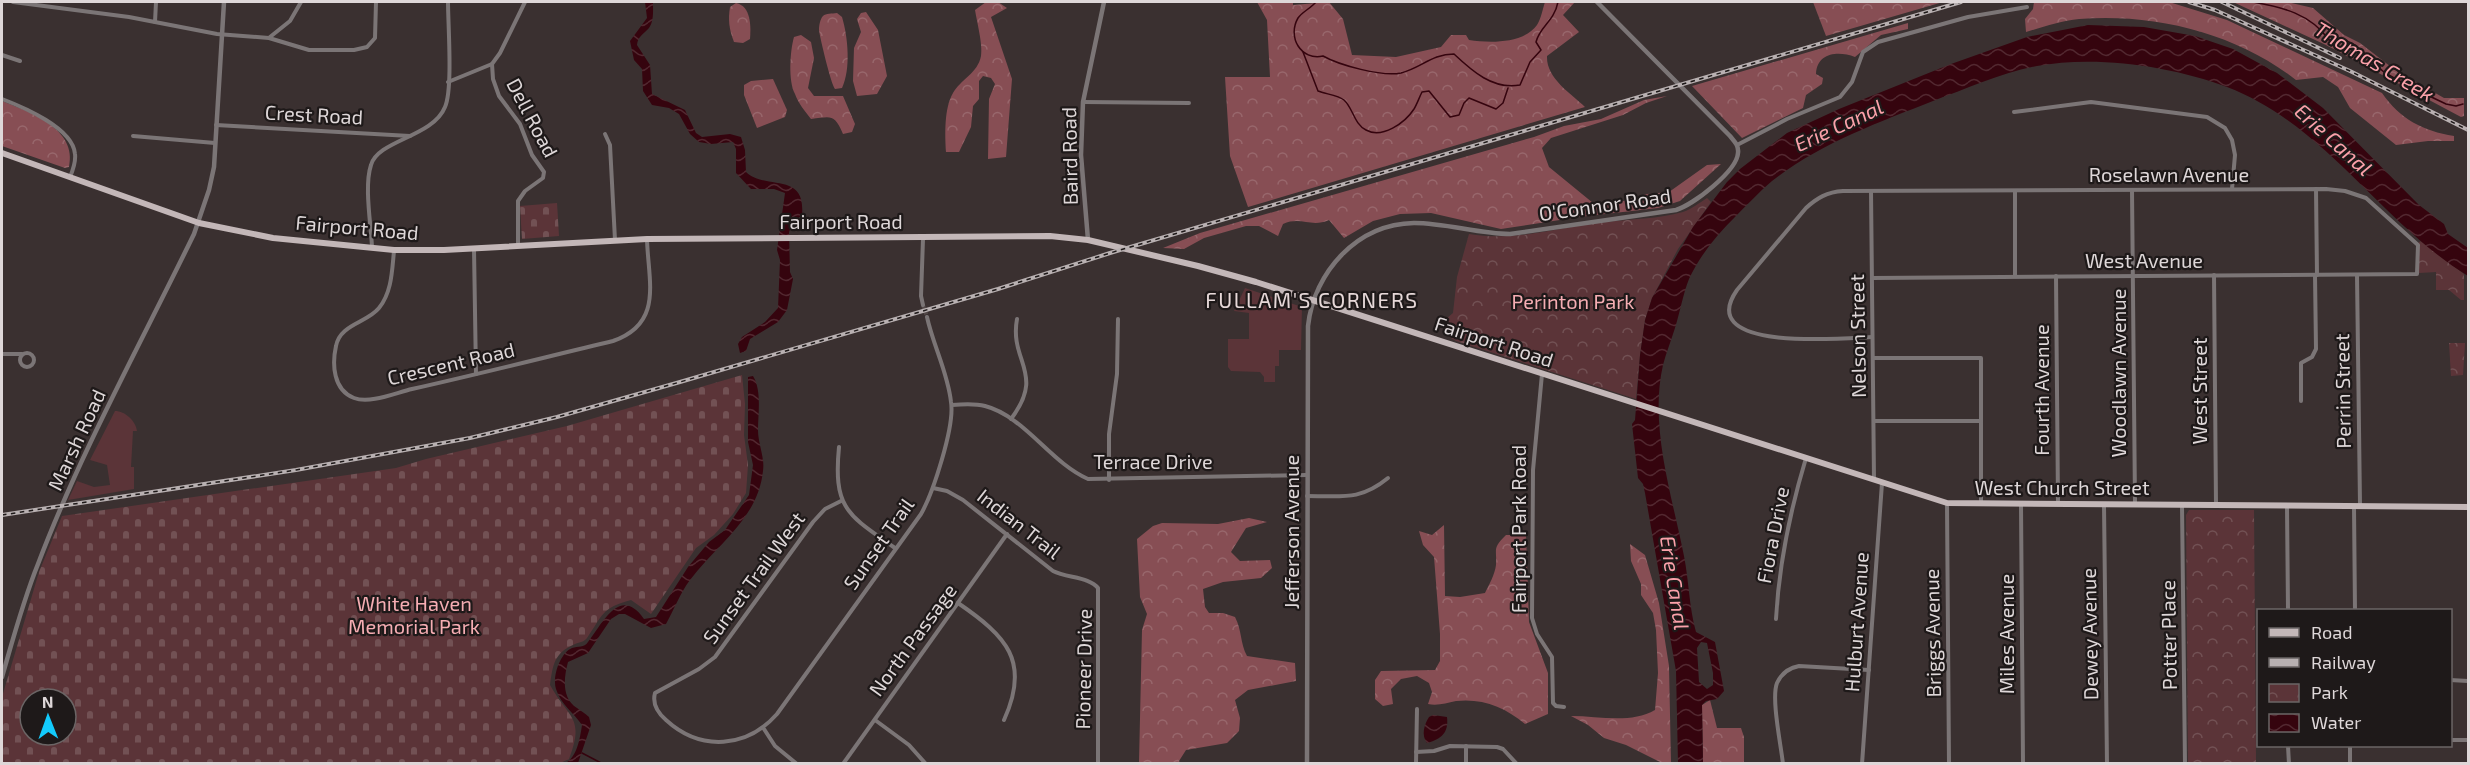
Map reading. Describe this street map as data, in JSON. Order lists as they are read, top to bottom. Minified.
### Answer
{"streets":{"main road":["Fairport Road","West Church Street"],"street":["Crest Road","Dell Road","Baird Road","Roselawn Avenue","O'Connor Road","West Avenue","Nelson Street","Crescent Road","Woodlawn Avenue","Fourth Avenue","West Street","Perrin Street","Marsh Road","Terrace Drive","Indian Trail","Fairport Park Road","Jefferson Avenue","Fiora Drive","Sunset Trail","Sunset Trail West","Hulburt Avenue","Briggs Avenue","Miles Avenue","Dewey Avenue","Potter Place","North Passage","Pioneer Drive"]},"crossings":[["Crest Road","Marsh Road"],["Dell Road","Fairport Road"],["Baird Road","Fairport Road"],["Roselawn Avenue","West Avenue"],["Roselawn Avenue","Nelson Street"],["Roselawn Avenue","Woodlawn Avenue"],["O'Connor Road","Fairport Road"],["O'Connor Road","Jefferson Avenue"],["Fairport Road","Crescent Road"],["Fairport Road","Marsh Road"],["Fairport Road","West Church Street"],["Fairport Road","Fairport Park Road"],["Fairport Road","Jefferson Avenue"],["West Avenue","Nelson Street"],["West Avenue","Woodlawn Avenue"],["West Avenue","Fourth Avenue"],["West Avenue","West Street"],["West Avenue","Perrin Street"],["Nelson Street","West Church Street"],["Woodlawn Avenue","West Church Street"],["Fourth Avenue","West Church Street"],["West Street","West Church Street"],["Perrin Street","West Church Street"],["Terrace Drive","Jefferson Avenue"],["Terrace Drive","Sunset Trail"],["West Church Street","Fiora Drive"],["West Church Street","Hulburt Avenue"],["West Church Street","Briggs Avenue"],["West Church Street","Miles Avenue"],["West Church Street","Dewey Avenue"],["West Church Street","Potter Place"],["Indian Trail","Sunset Trail"],["Indian Trail","North Passage"],["Indian Trail","Pioneer Drive"],["Sunset Trail","Sunset Trail West"]],"districts":["FULLAM'S CORNERS"],"water":["Thomas Creek","Erie Canal"],"parks":["Perinton Park","White Haven Memorial Park"],"legend":["Road","Railway","Park","Water"],"north":"top"}
